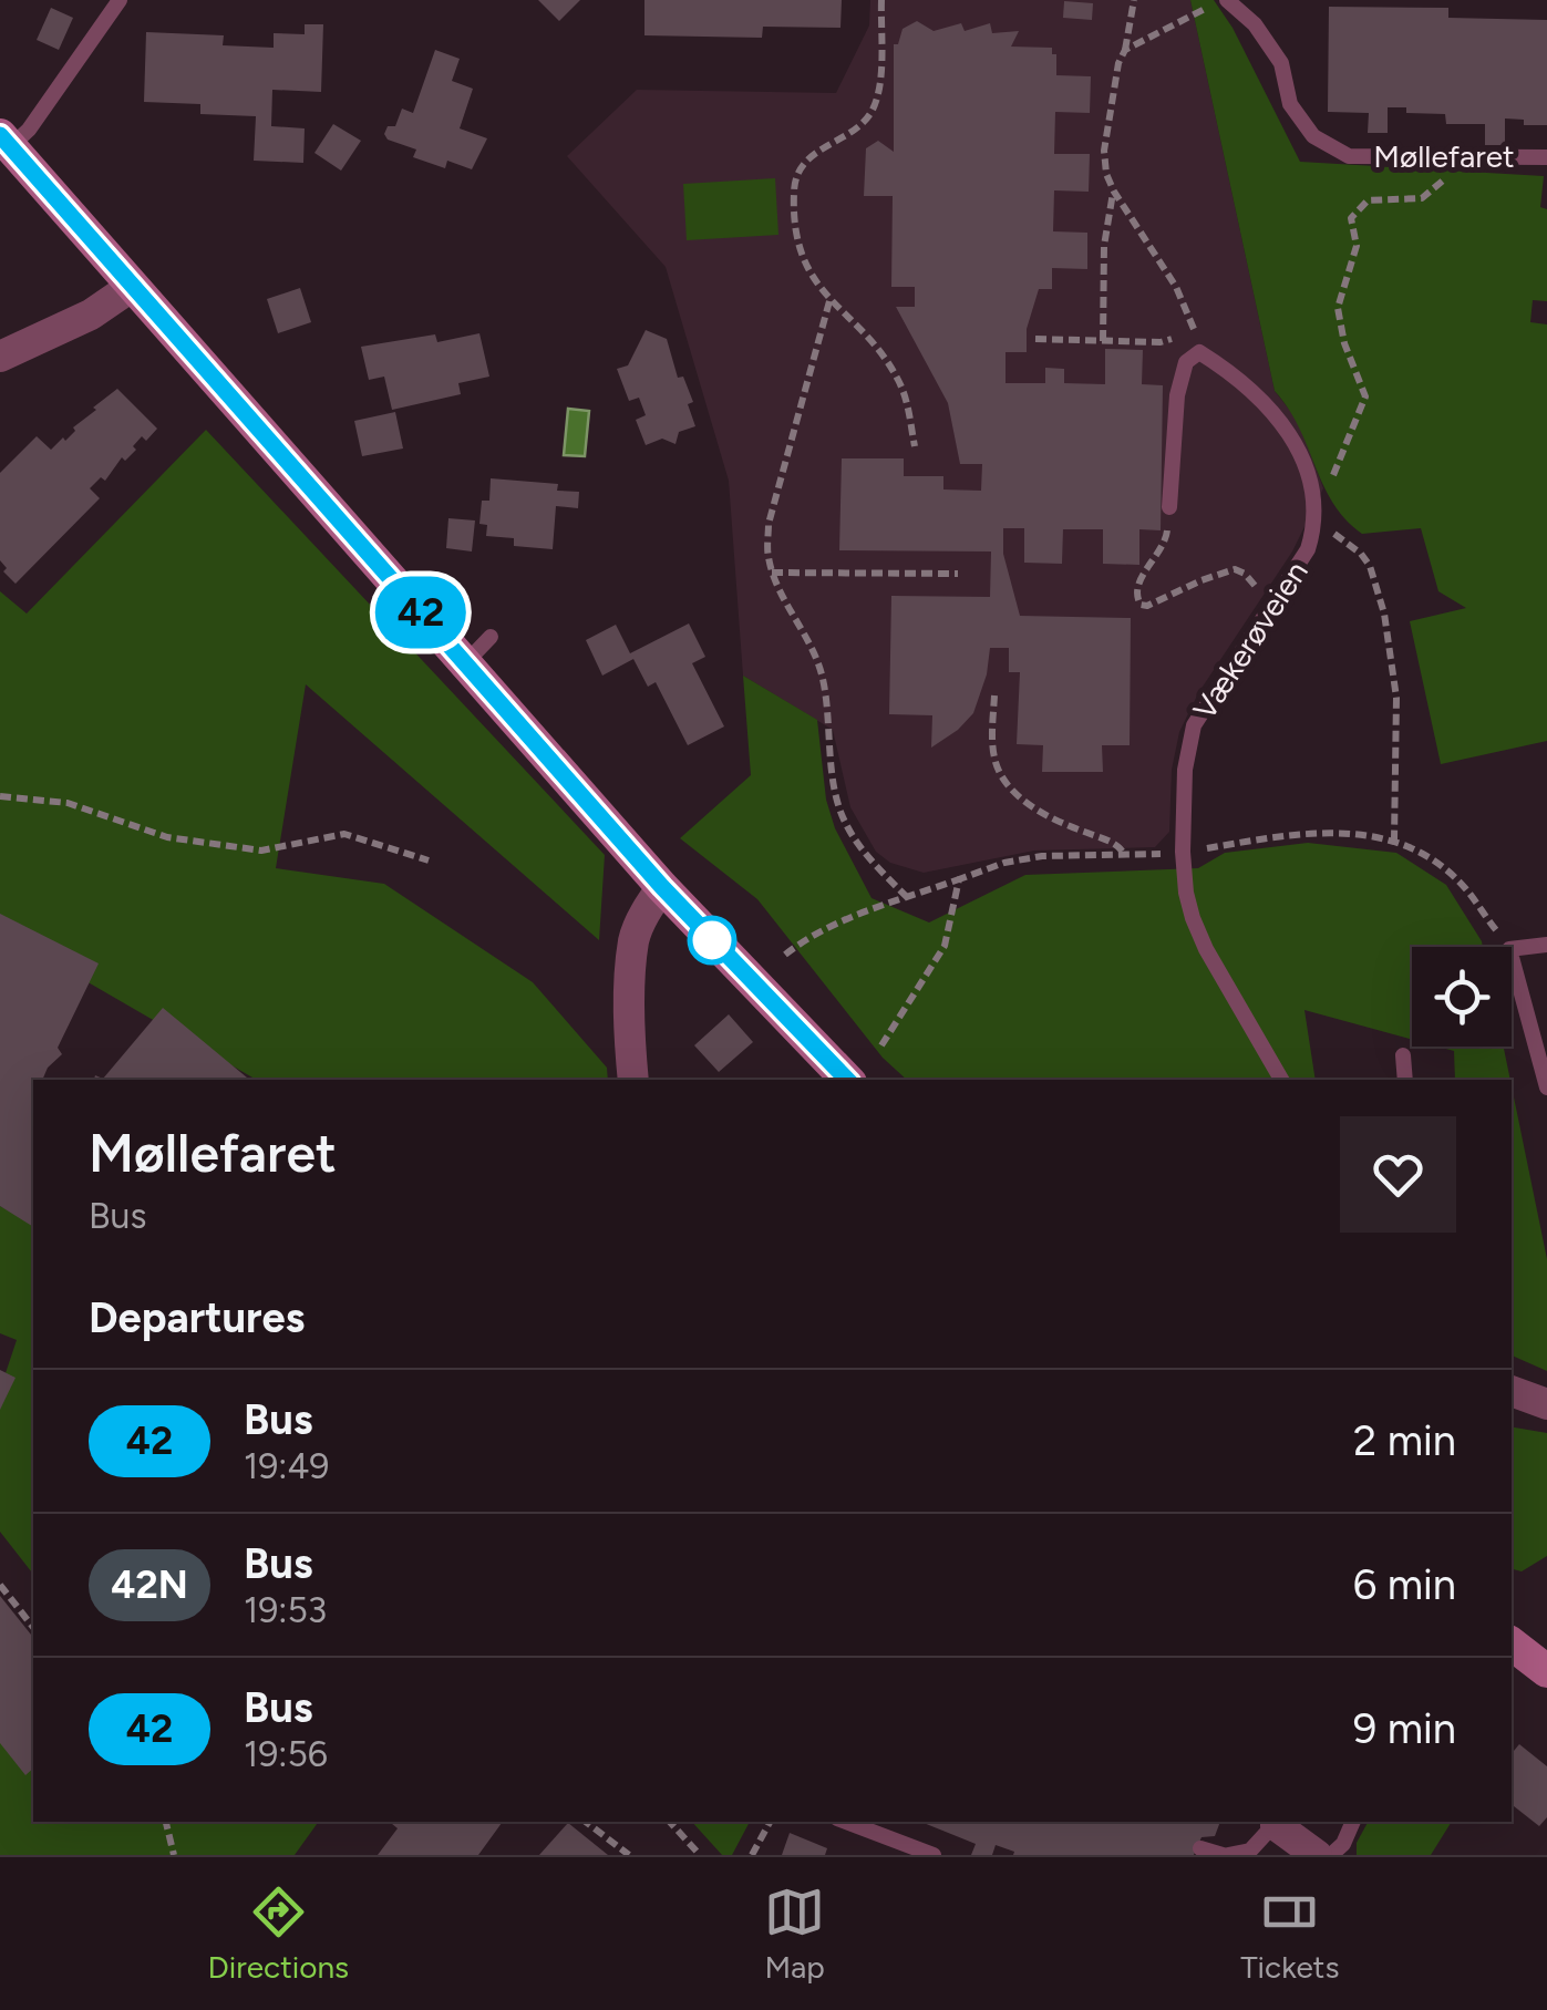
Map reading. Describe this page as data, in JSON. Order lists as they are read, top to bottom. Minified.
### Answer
{"streets":{"lane":["Møllefaret","Vækerøveien"]},"lines":["bus line 42"],"page":{"on_map":"42","heading":[["Møllefaret","Bus"],"Departures"],"list":[{"mark":"42","name":"Bus","note":"19:49","value":"2 min"},{"mark":"42N","name":"Bus","note":"19:53","value":"6 min"},{"mark":"42","name":"Bus","note":"19:56","value":"9 min"}],"tabs":["Directions","Map","Tickets"]}}
